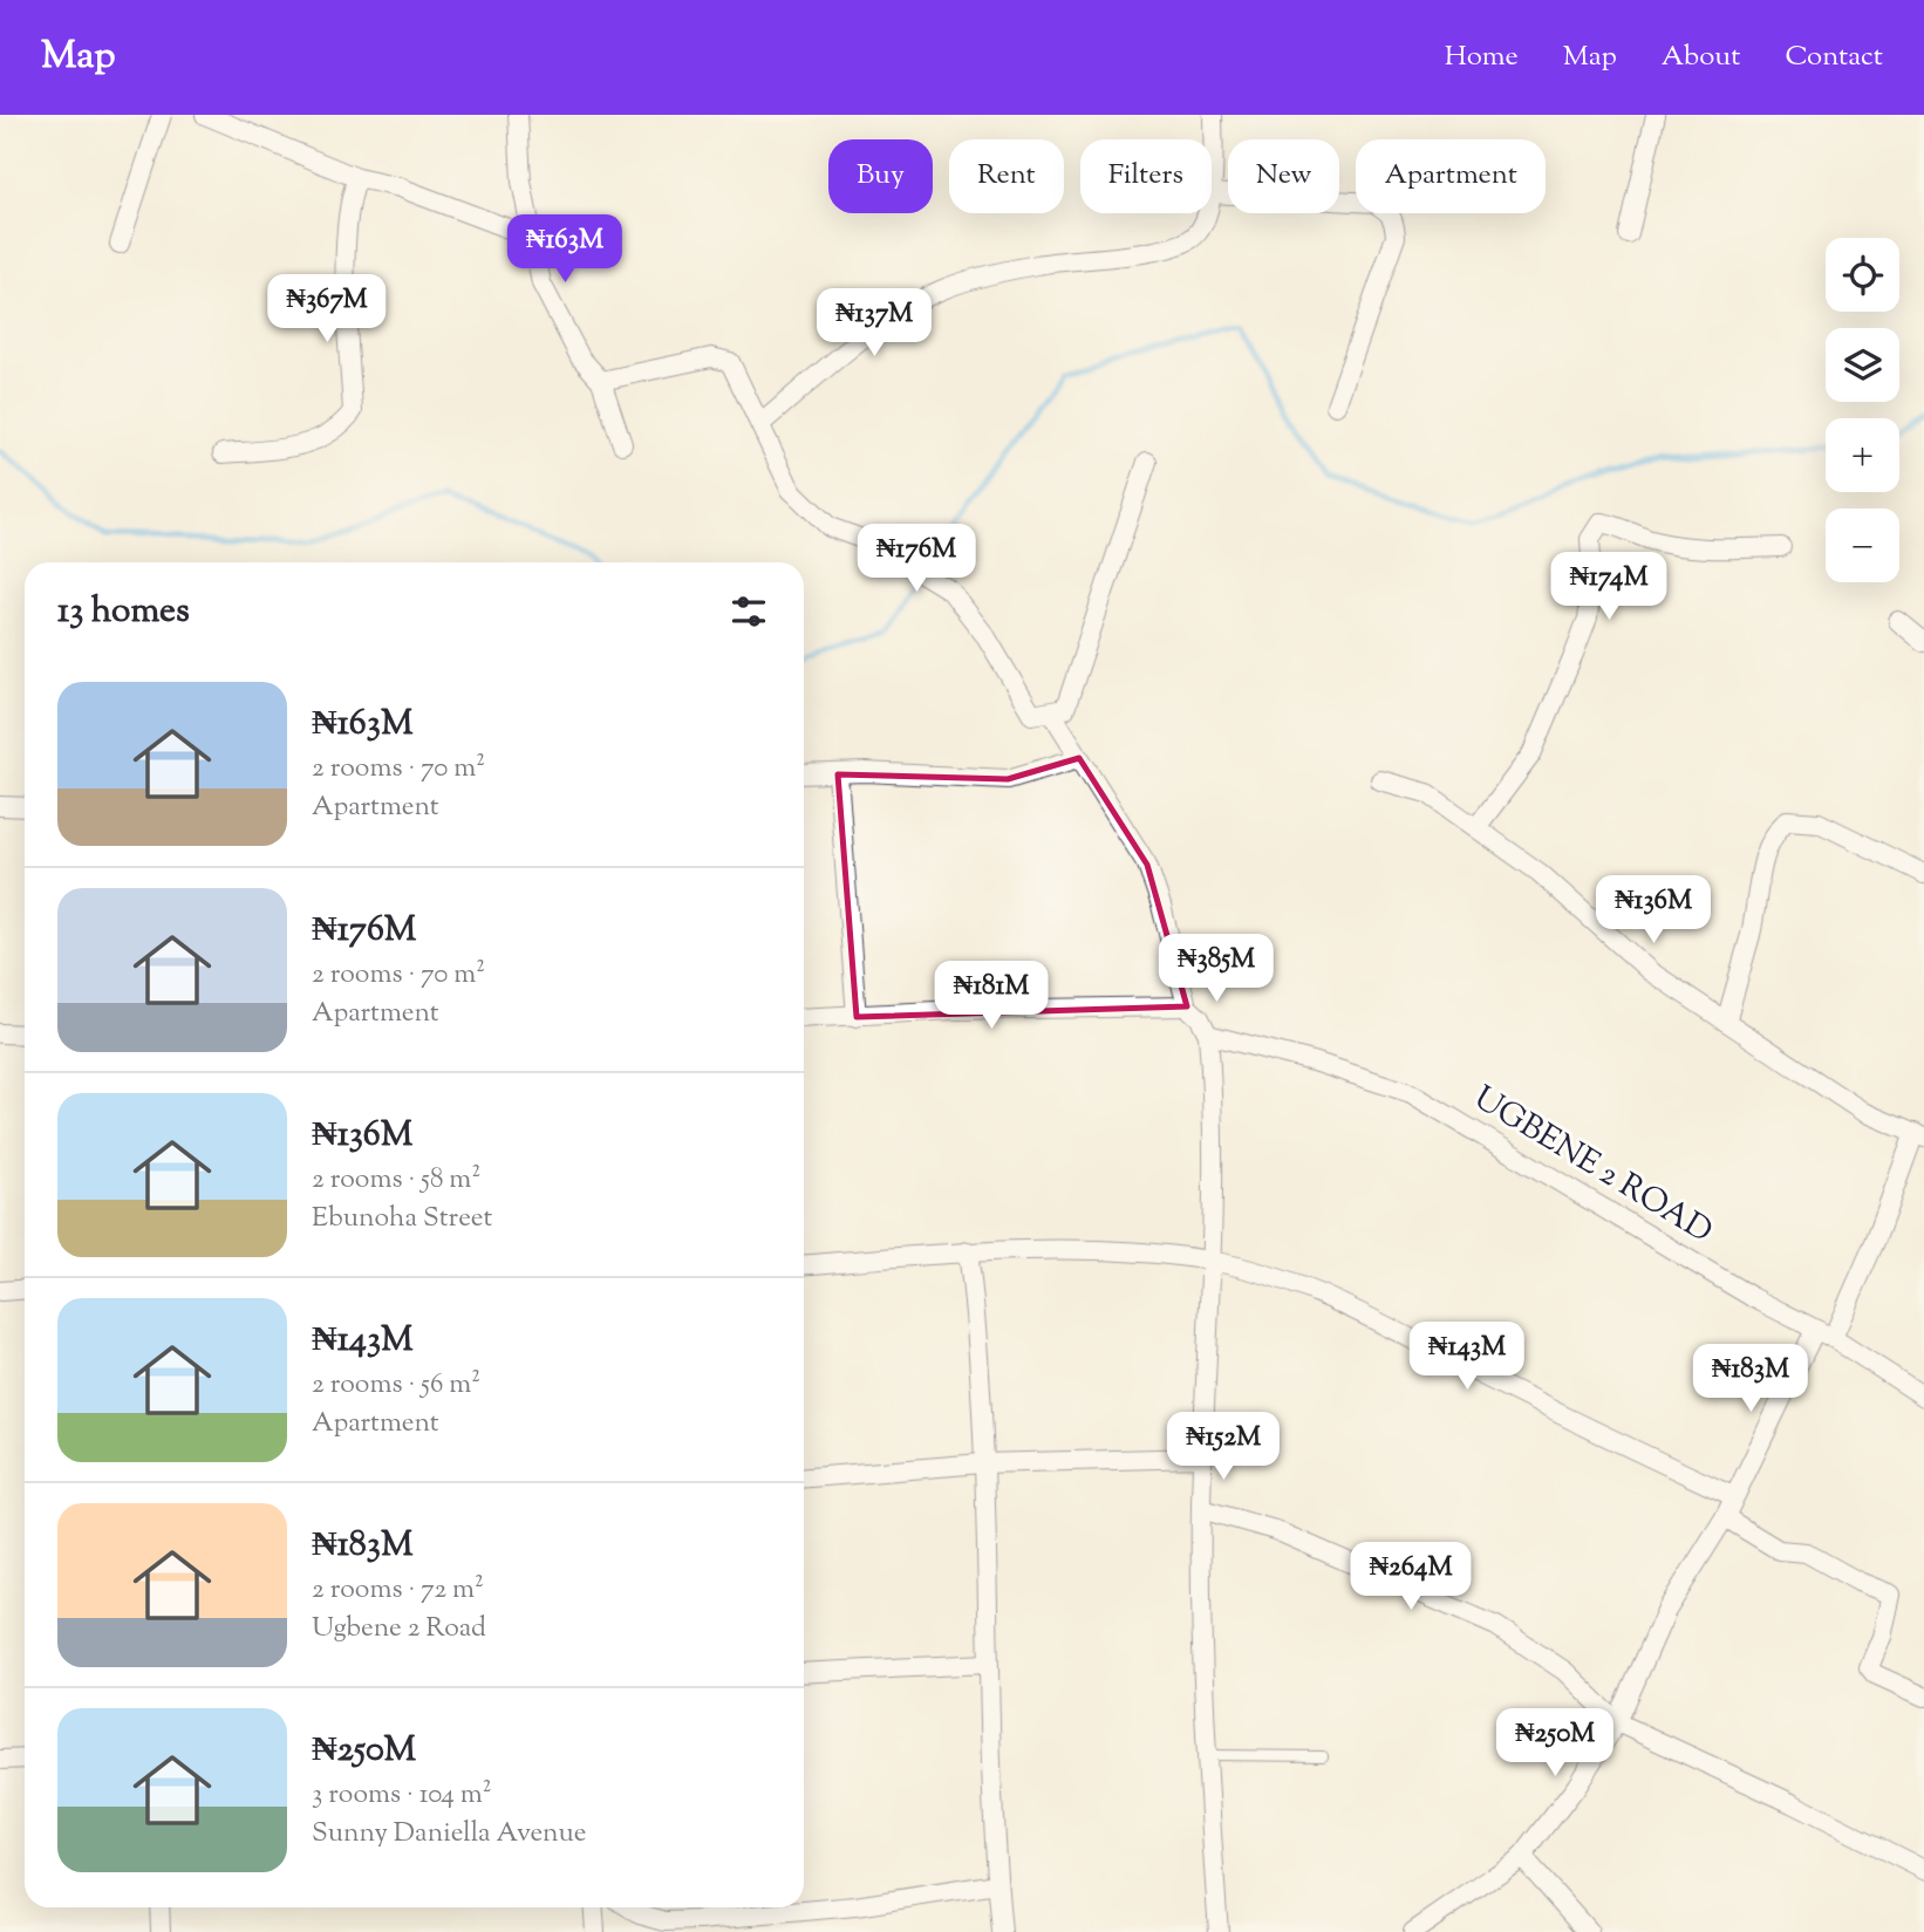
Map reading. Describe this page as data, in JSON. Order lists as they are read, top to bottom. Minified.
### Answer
{"streets":{"street":["UGBENE 2 ROAD"]},"page":{"header":"Map","nav":["Home","Map","About","Contact"],"chip":["Buy","Rent","Filters","New","Apartment"],"price":["₦163M","₦367M","₦137M","₦176M","₦174M","₦136M","₦385M","₦181M","₦143M","₦183M","₦152M","₦264M","₦250M"],"map_buttons":["+","−"],"heading":"13 homes","list":[{"name":"₦163M","note":"2 rooms · 70 m² · Apartment"},{"name":"₦176M","note":"2 rooms · 70 m² · Apartment"},{"name":"₦136M","note":"2 rooms · 58 m² · Ebunoha Street"},{"name":"₦143M","note":"2 rooms · 56 m² · Apartment"},{"name":"₦183M","note":"2 rooms · 72 m² · Ugbene 2 Road"},{"name":"₦250M","note":"3 rooms · 104 m² · Sunny Daniella Avenue"}]}}
